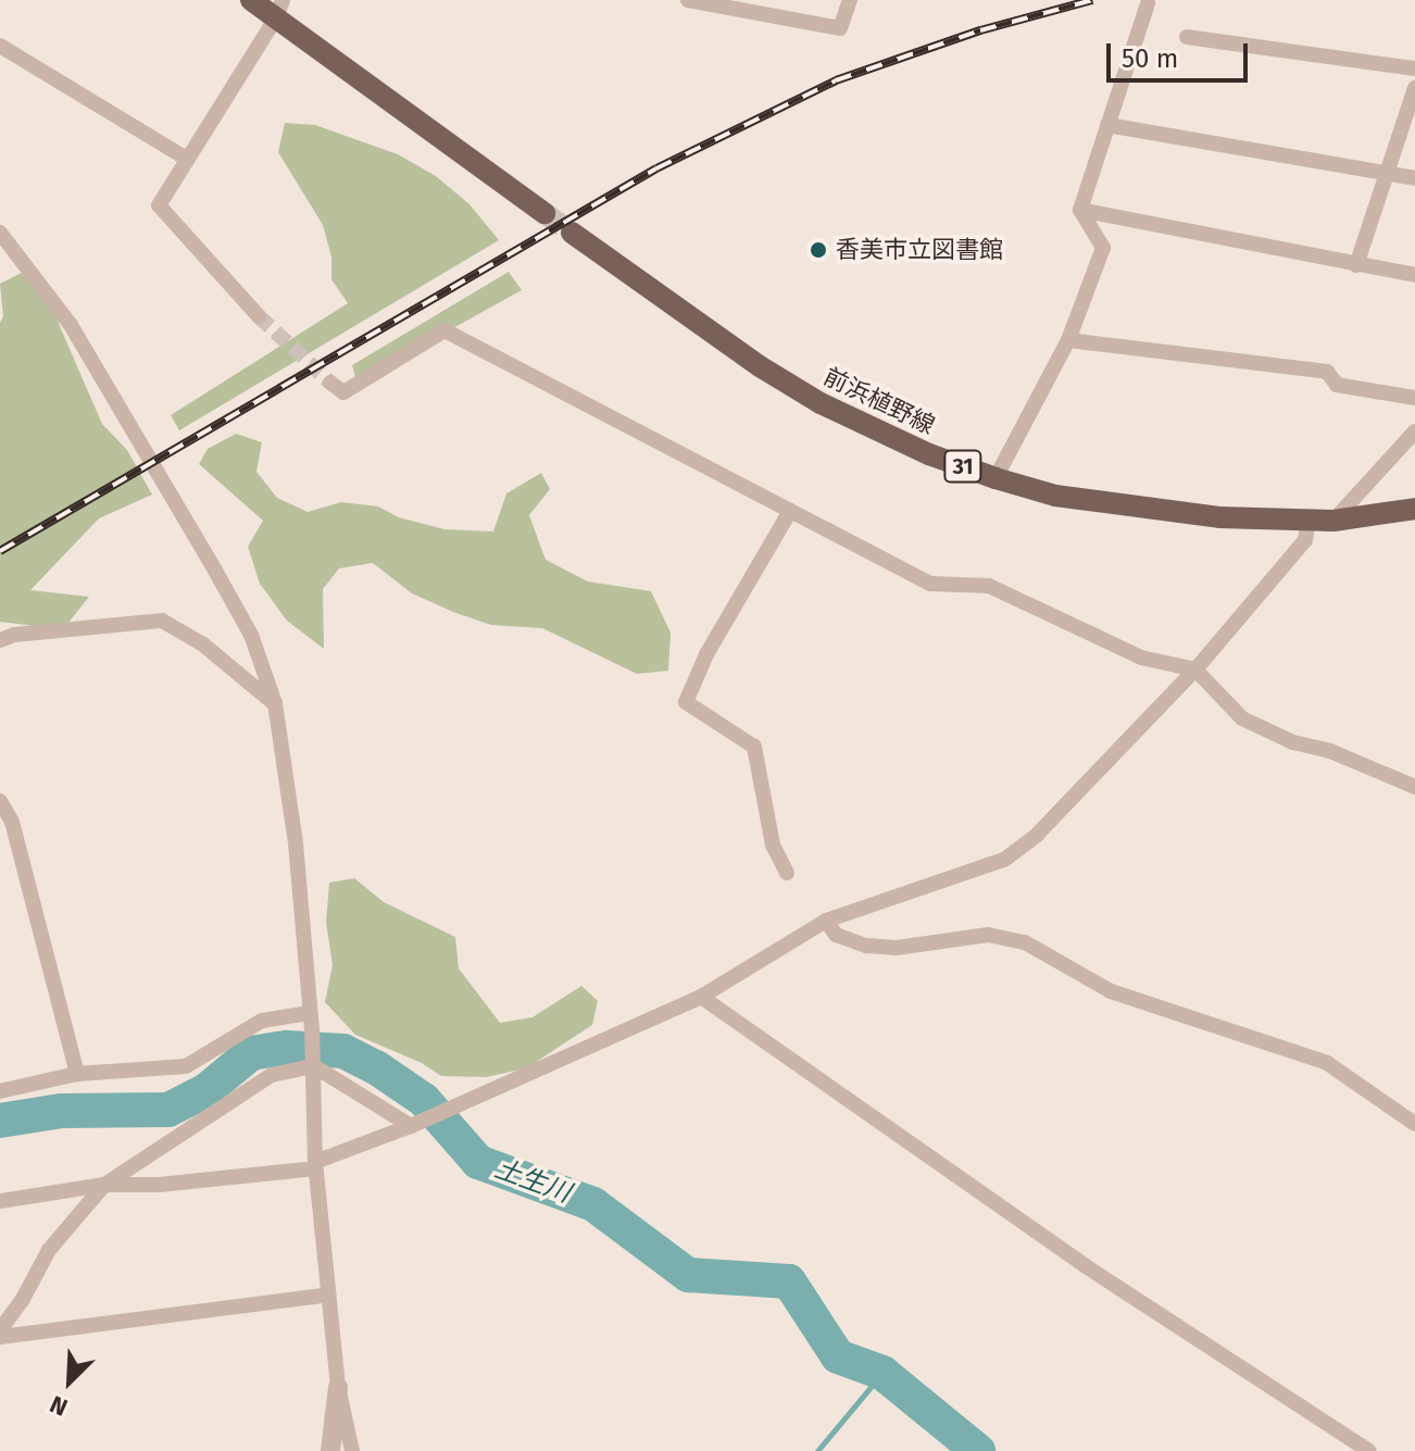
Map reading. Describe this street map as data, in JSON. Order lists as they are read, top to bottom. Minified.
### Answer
{"streets":{"main road":["前浜植野線","31"]},"water":["土生川"],"places":["香美市立図書館"],"scale_bar":"50 m","north":"bottom left"}
